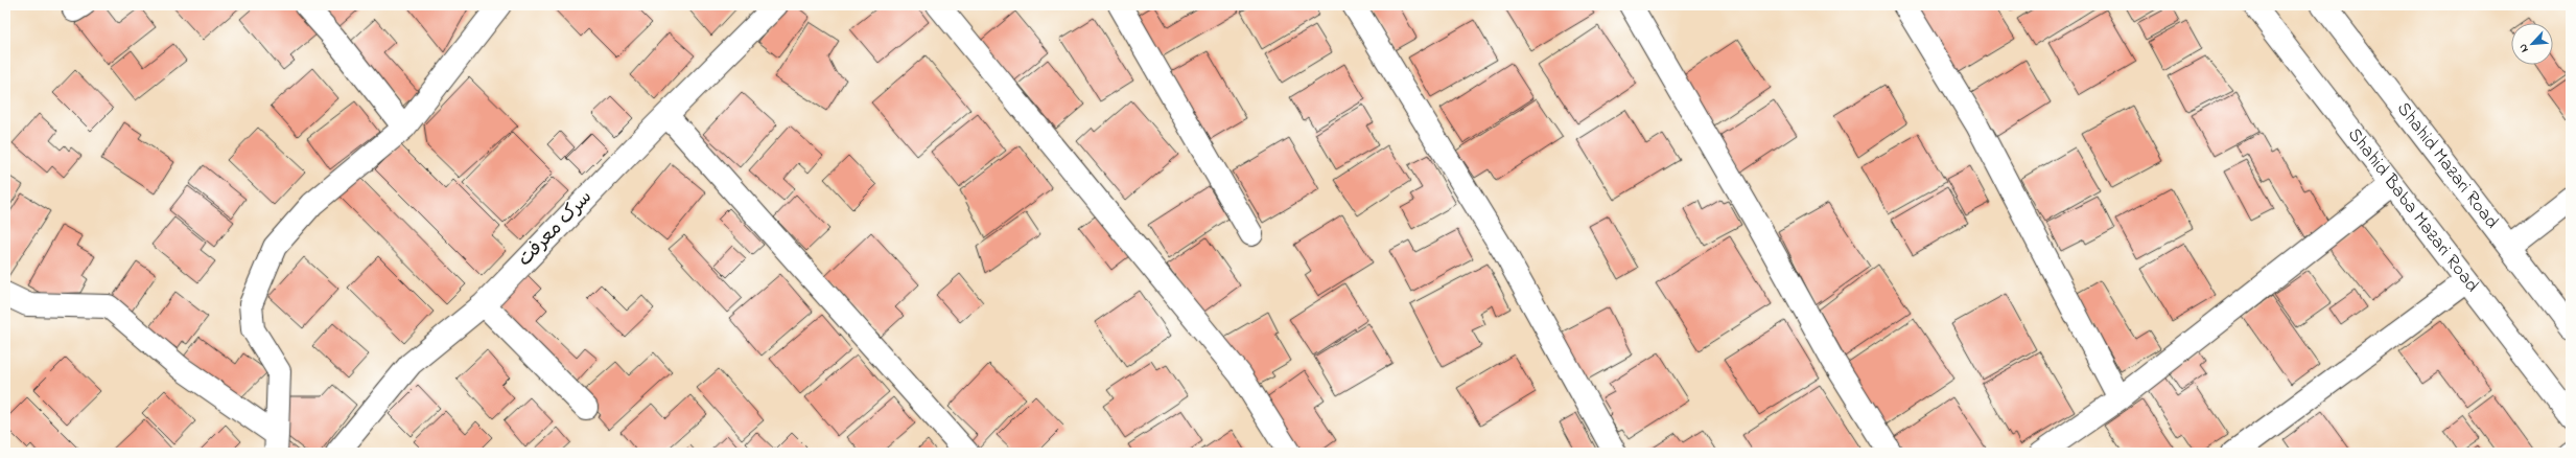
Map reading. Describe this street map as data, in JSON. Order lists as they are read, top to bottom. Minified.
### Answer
{"streets":{"street":["Shahid Mazari Road","Shahid Baba Mazari Road","سرک معرفت"]},"north":"bottom left"}
